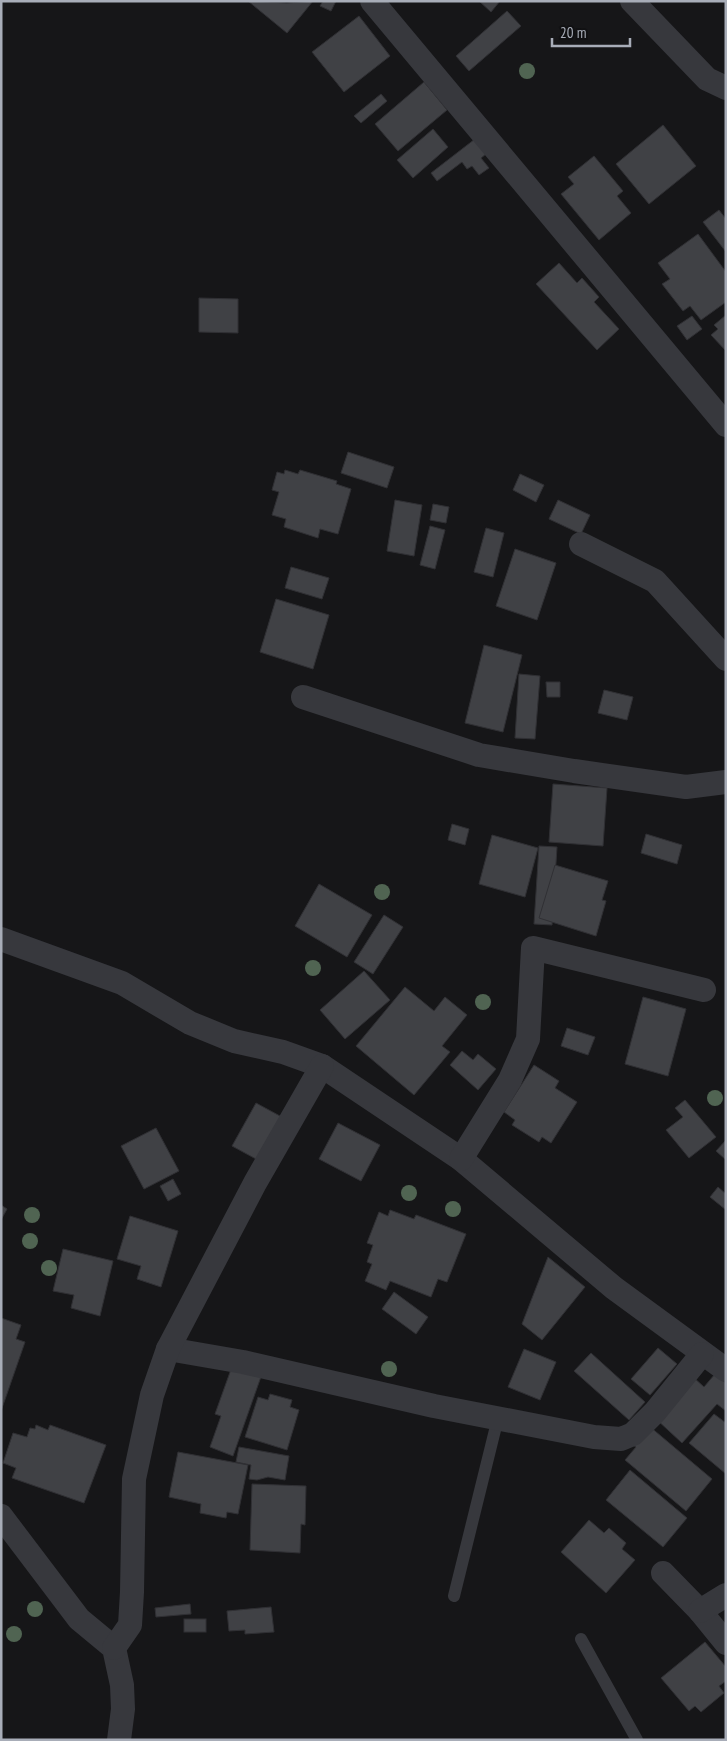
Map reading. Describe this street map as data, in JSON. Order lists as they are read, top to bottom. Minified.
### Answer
{"scale_bar":"20 m"}
